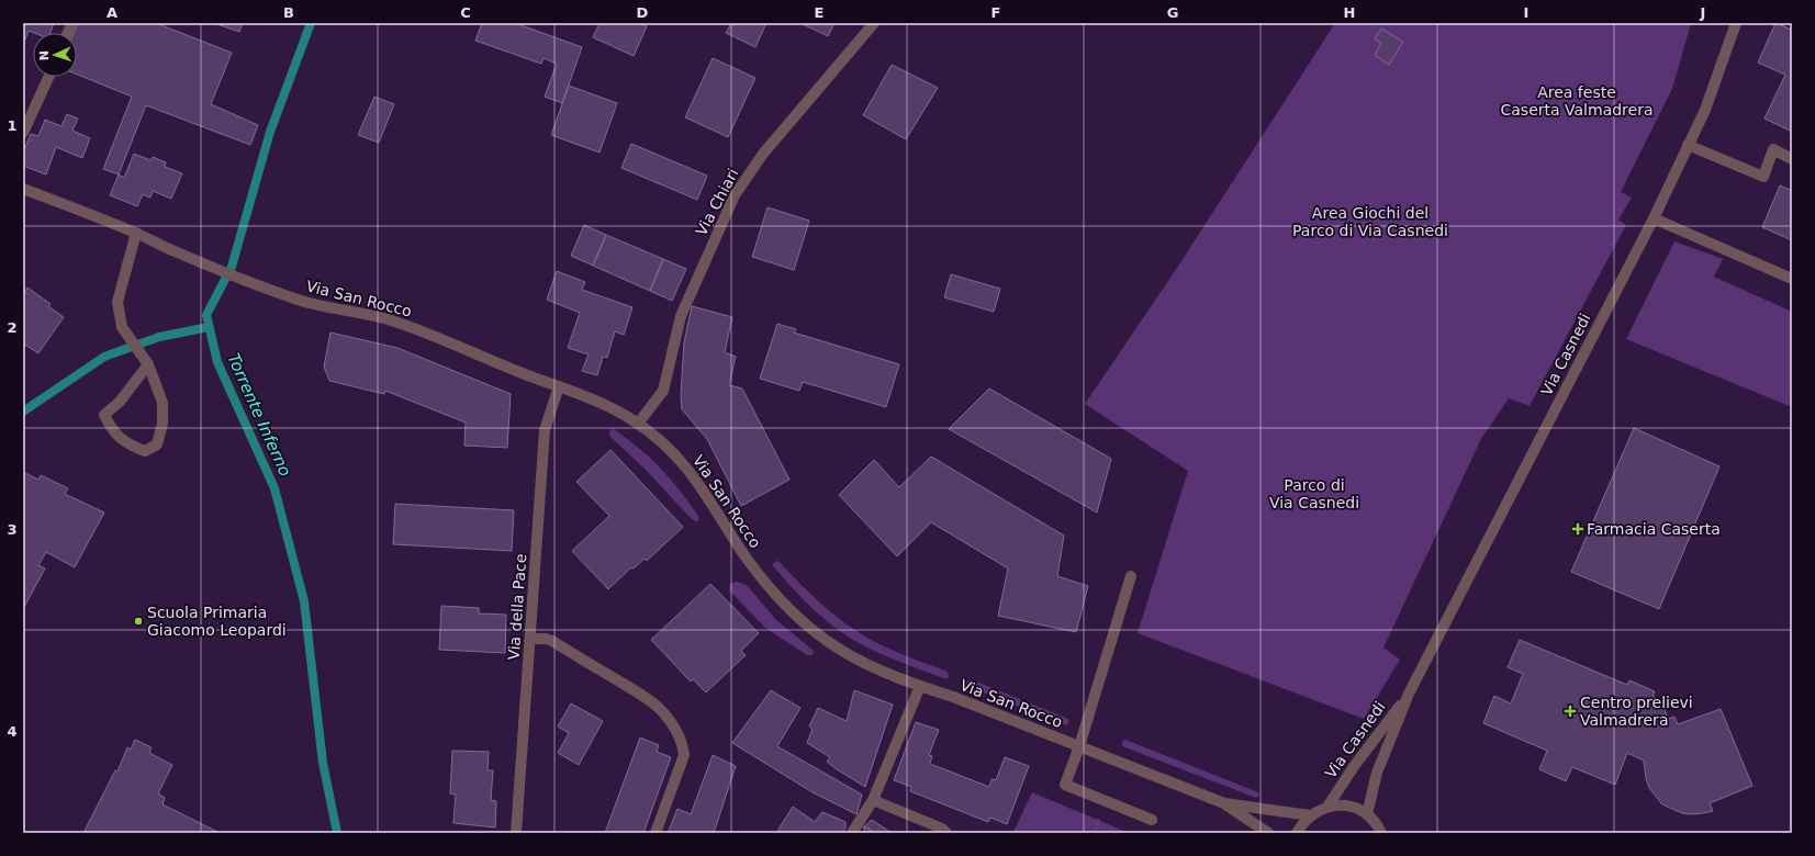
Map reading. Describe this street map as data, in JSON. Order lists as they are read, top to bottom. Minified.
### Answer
{"streets":{"street":["Via Chiari","Via San Rocco","Via Casnedi","Via della Pace"]},"crossings":[["Via Chiari","Via San Rocco"],["Via San Rocco","Via della Pace"]],"water":["Torrente Inferno"],"parks":["Area feste Caserta Valmadrera","Area Giochi del Parco di Via Casnedi","Parco di Via Casnedi"],"places":{"health":["Farmacia Caserta","Centro prelievi Valmadrera"],"other":["Scuola Primaria Giacomo Leopardi"]},"north":"left","grid":{"columns":["A","B","C","D","E","F","G","H","I","J"],"rows":["1","2","3","4"]}}
